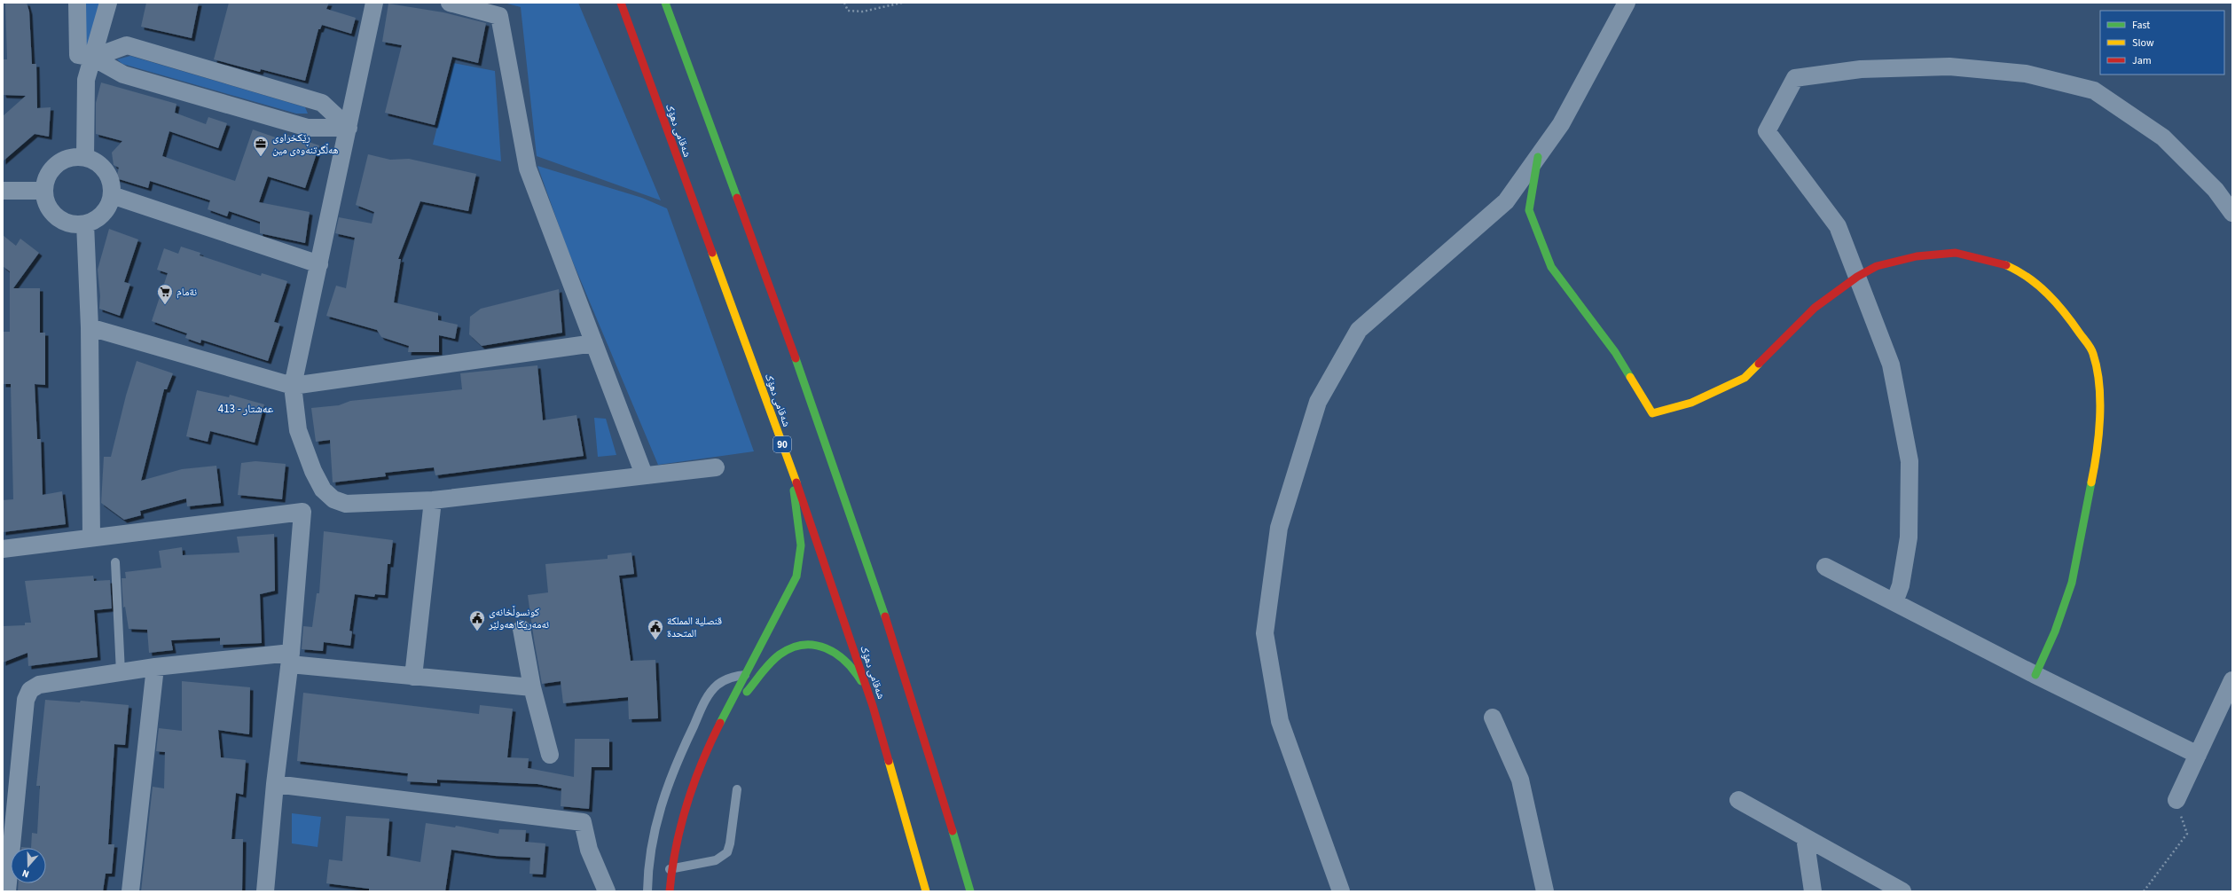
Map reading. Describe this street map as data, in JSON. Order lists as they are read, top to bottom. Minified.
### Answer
{"streets":{"main road":["شەقامی دهۆک","90"]},"districts":["عه‌شتار - 413"],"places":{"office":["ڕێکخراوی هەڵگرتنەوەی مین"],"supermarket":["نةمام"],"public building":["کونسوڵخانەی ئەمەریکا هەولێر","قنصلية المملكة المتحدة"]},"legend":["Fast","Slow","Jam"],"north":"bottom"}
